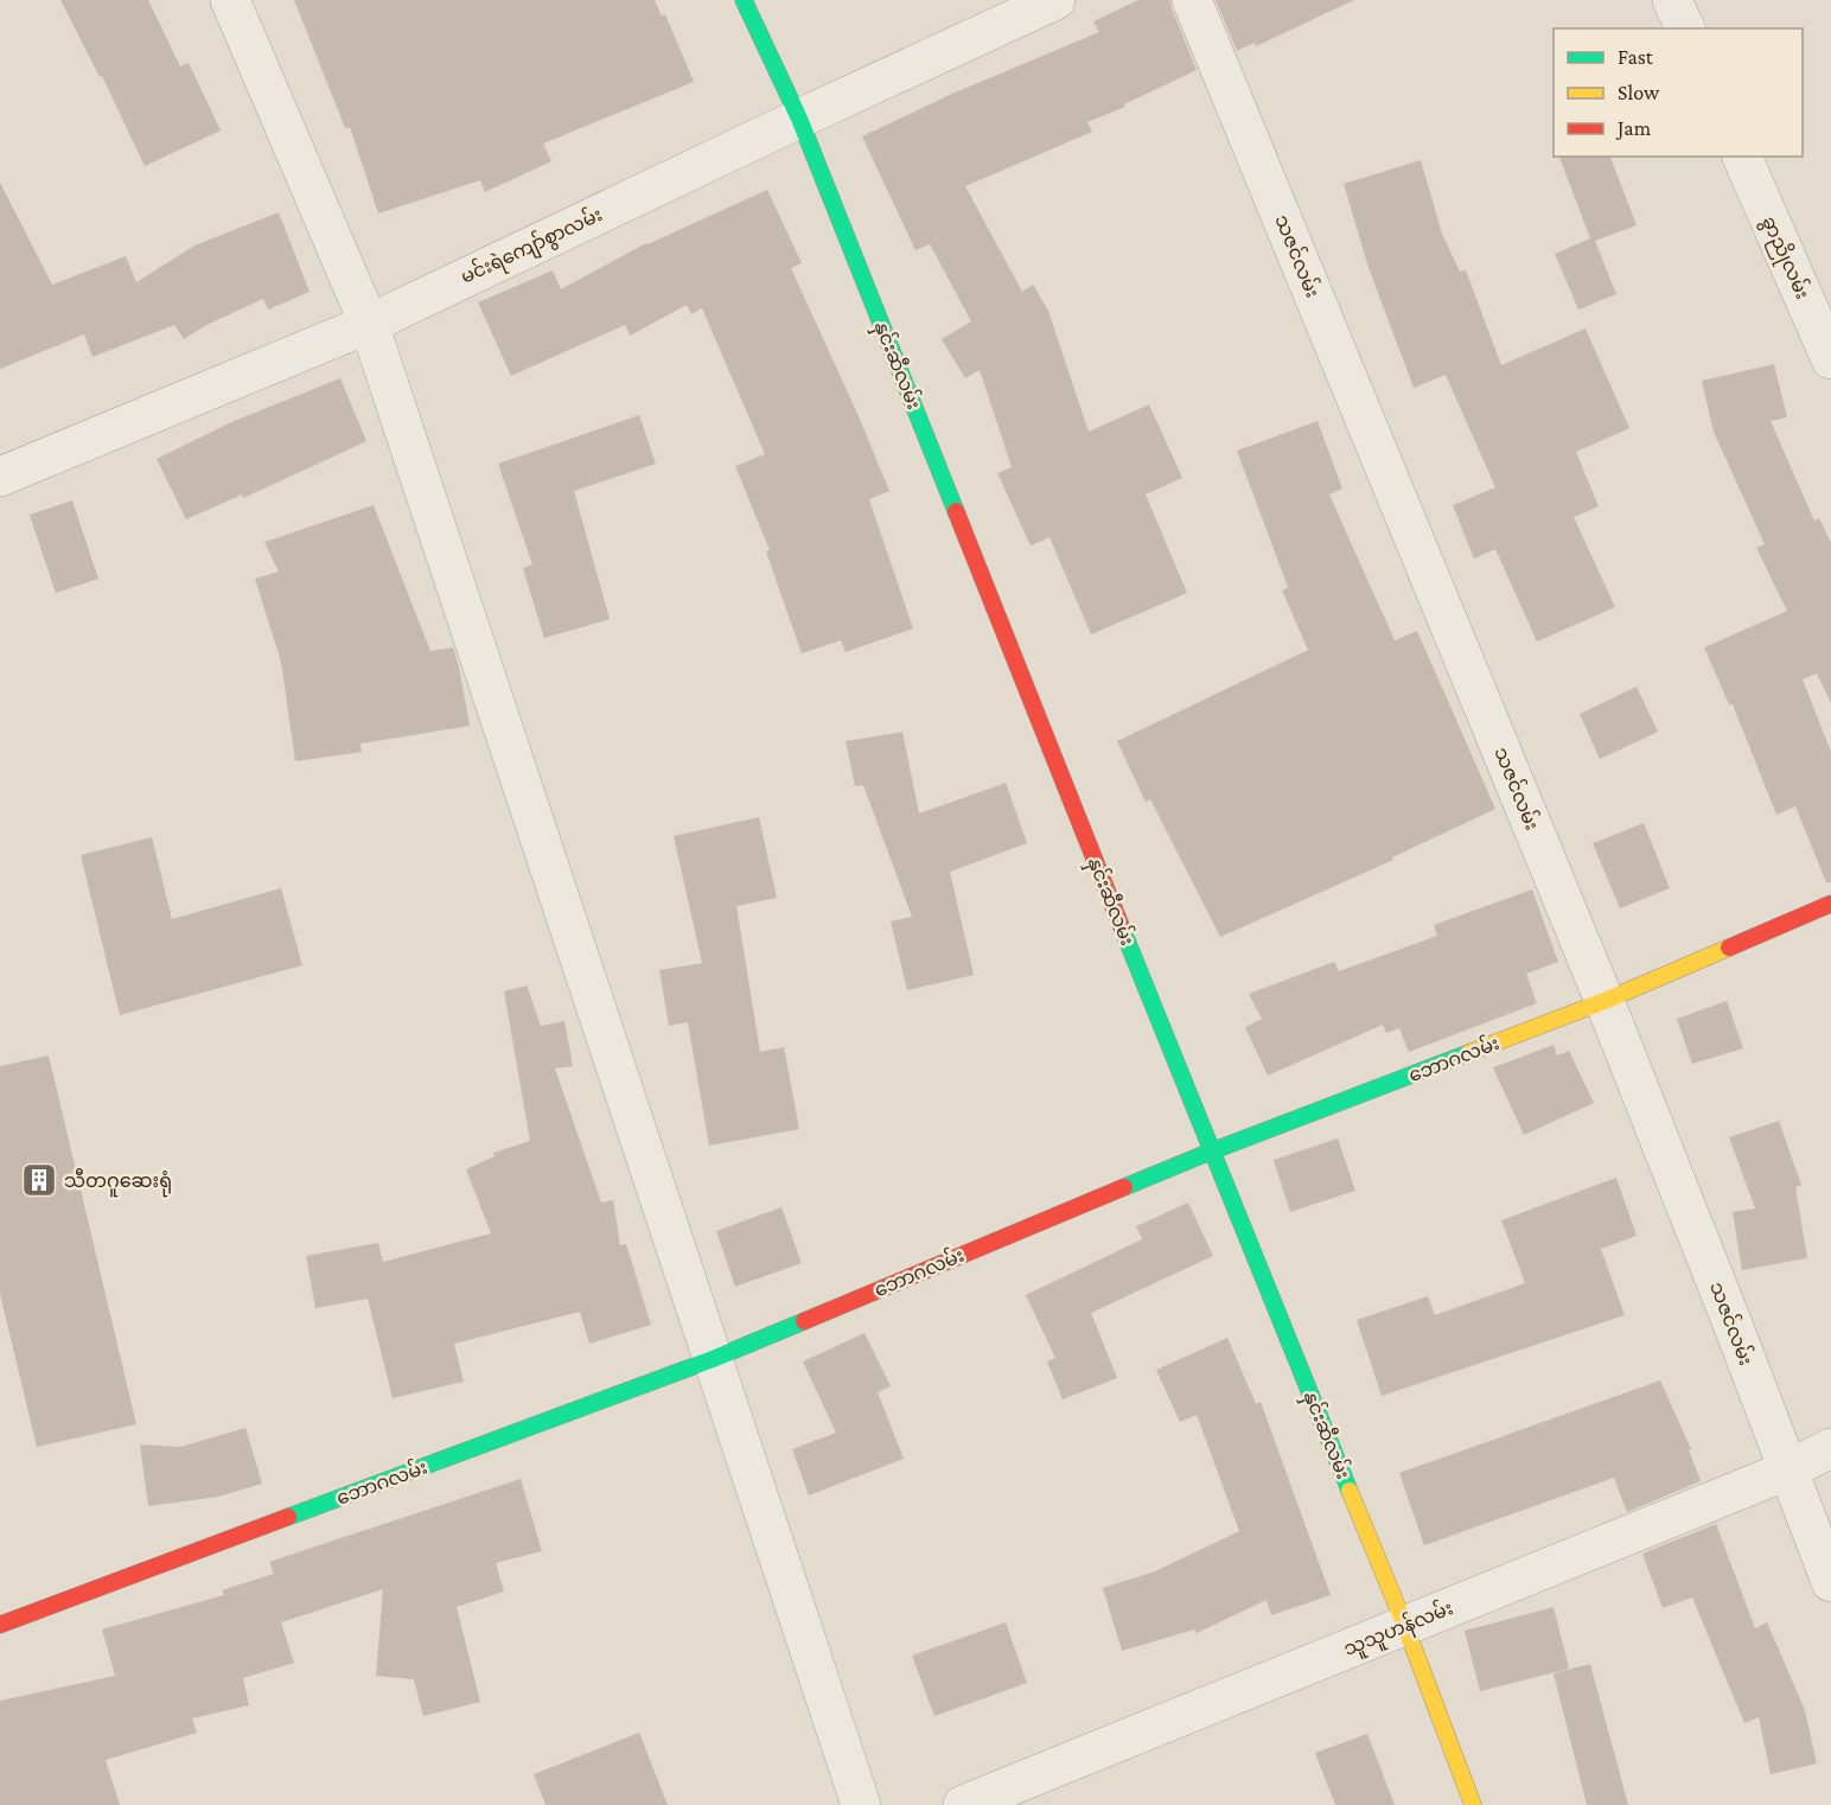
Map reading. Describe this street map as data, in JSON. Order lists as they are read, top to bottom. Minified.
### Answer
{"streets":{"street":["မင်းရဲကျော်စွာလမ်း","သဇင်လမ်း","ခွာညိုလမ်း","နှင်းဆီလမ်း","ဘောဂလမ်း","သူသူဟန်လမ်း"]},"crossings":[["မင်းရဲကျော်စွာလမ်း","နှင်းဆီလမ်း"],["သဇင်လမ်း","ဘောဂလမ်း"],["သဇင်လမ်း","သူသူဟန်လမ်း"],["နှင်းဆီလမ်း","ဘောဂလမ်း"],["နှင်းဆီလမ်း","သူသူဟန်လမ်း"]],"places":{"building":["သီတဂူဆေးရုံ"]},"legend":["Fast","Slow","Jam"]}
